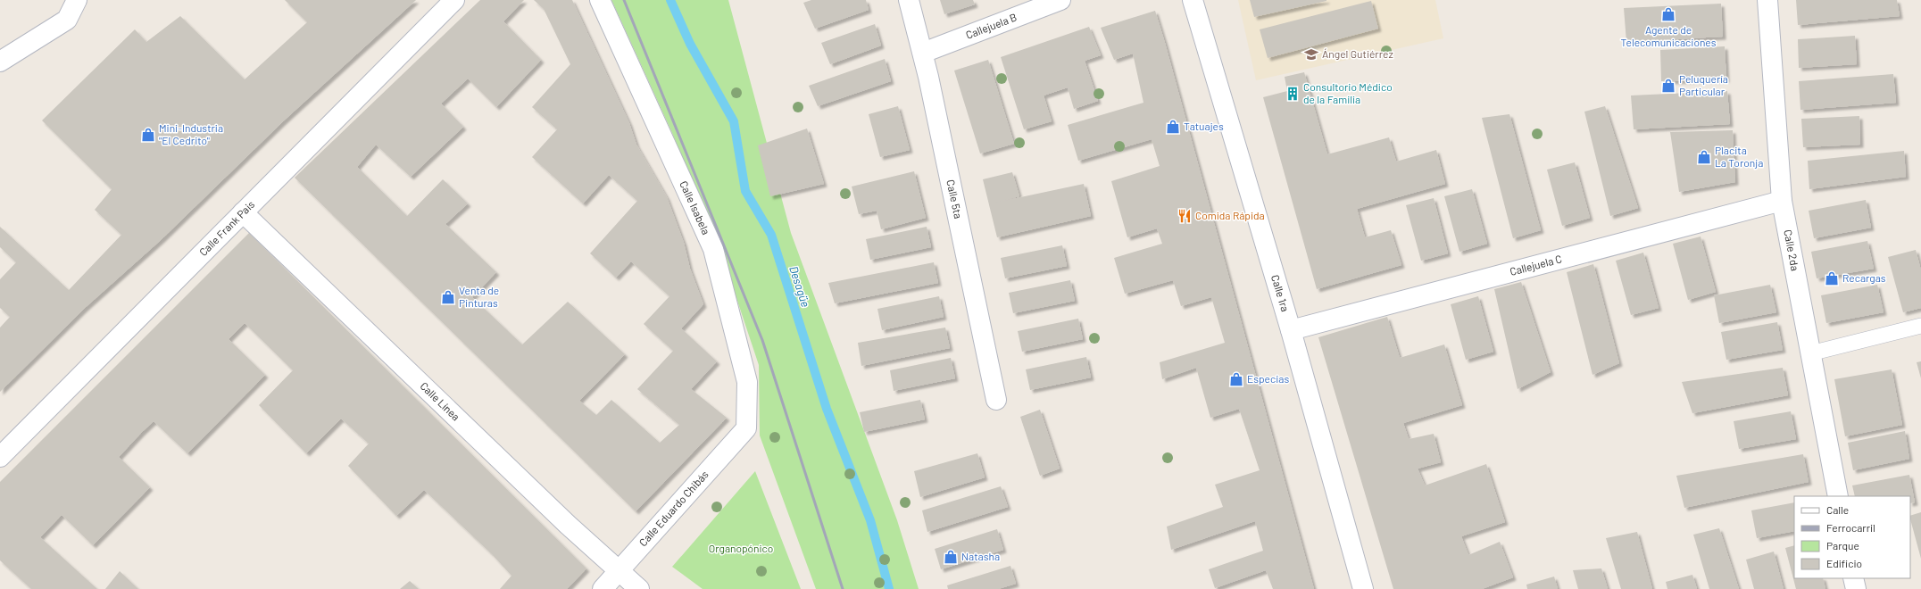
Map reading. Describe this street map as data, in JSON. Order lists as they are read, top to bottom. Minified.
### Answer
{"streets":{"street":["Callejuela B","Calle 5ta","Calle Isabela","Calle Frank Pais","Calle 2da","Callejuela C","Calle 1ra","Calle Línea","Calle Eduardo Chibás"]},"crossings":[["Callejuela B","Calle 5ta"],["Calle Isabela","Calle Eduardo Chibás"],["Calle Frank Pais","Calle Línea"],["Calle 2da","Callejuela C"],["Callejuela C","Calle 1ra"],["Calle Línea","Calle Eduardo Chibás"]],"water":["Desagüe"],"parks":["Organopónico"],"places":{"shop":["Agente de Telecomunicaciones","Peluquería Particular","Tatuajes","Mini-Industria \"El Cedrito\"","Placita La Toronja","Recargas","Venta de Pinturas","Especias","Natasha"],"school or university":["Ángel Gutiérrez"],"building":["Consultorio Médico de la Familia"],"restaurant":["Comida Rápida"]},"legend":["Calle","Ferrocarril","Parque","Edificio"]}
